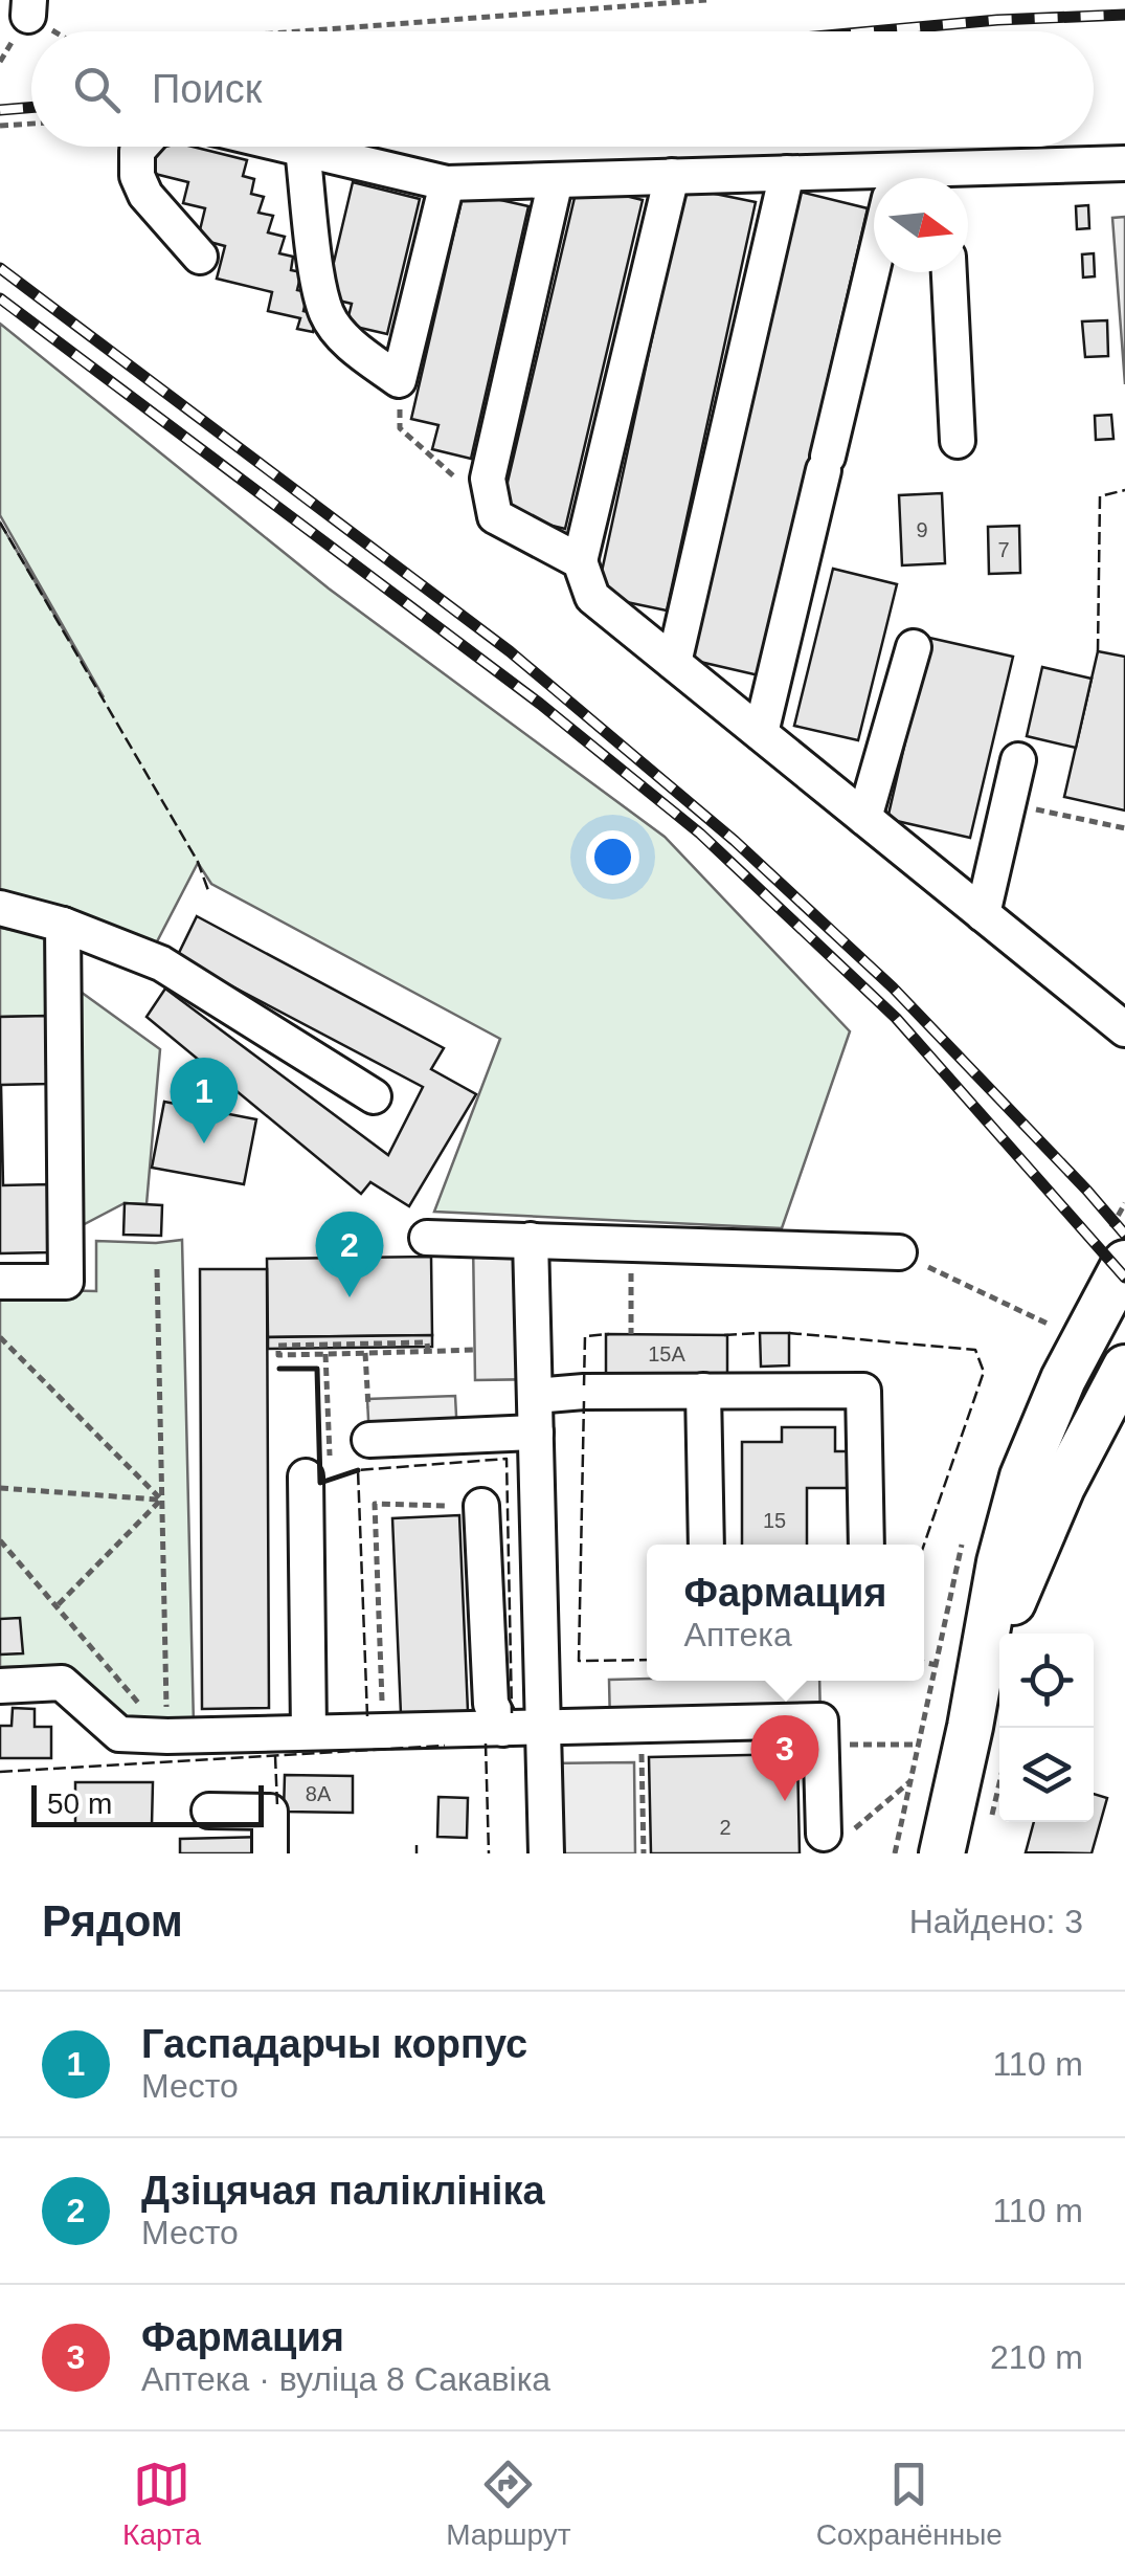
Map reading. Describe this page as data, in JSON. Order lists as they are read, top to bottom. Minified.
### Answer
{"house_numbers":["9","7","15А","15","8А","2"],"scale_bar":"50 m","north":"right","page":{"search":"Поиск","pins":["1","2","3"],"popup":["Фармация","Аптека"],"scale":"50 m","heading":["Рядом","Найдено: 3"],"list":[{"mark":"1","name":"Гаспадарчы корпус","note":"Место","value":"110 m"},{"mark":"2","name":"Дзіцячая паліклініка","note":"Место","value":"110 m"},{"mark":"3","name":"Фармация","note":"Аптека · вуліца 8 Сакавіка","value":"210 m"}],"nav":["Карта","Маршрут","Сохранённые"]}}
